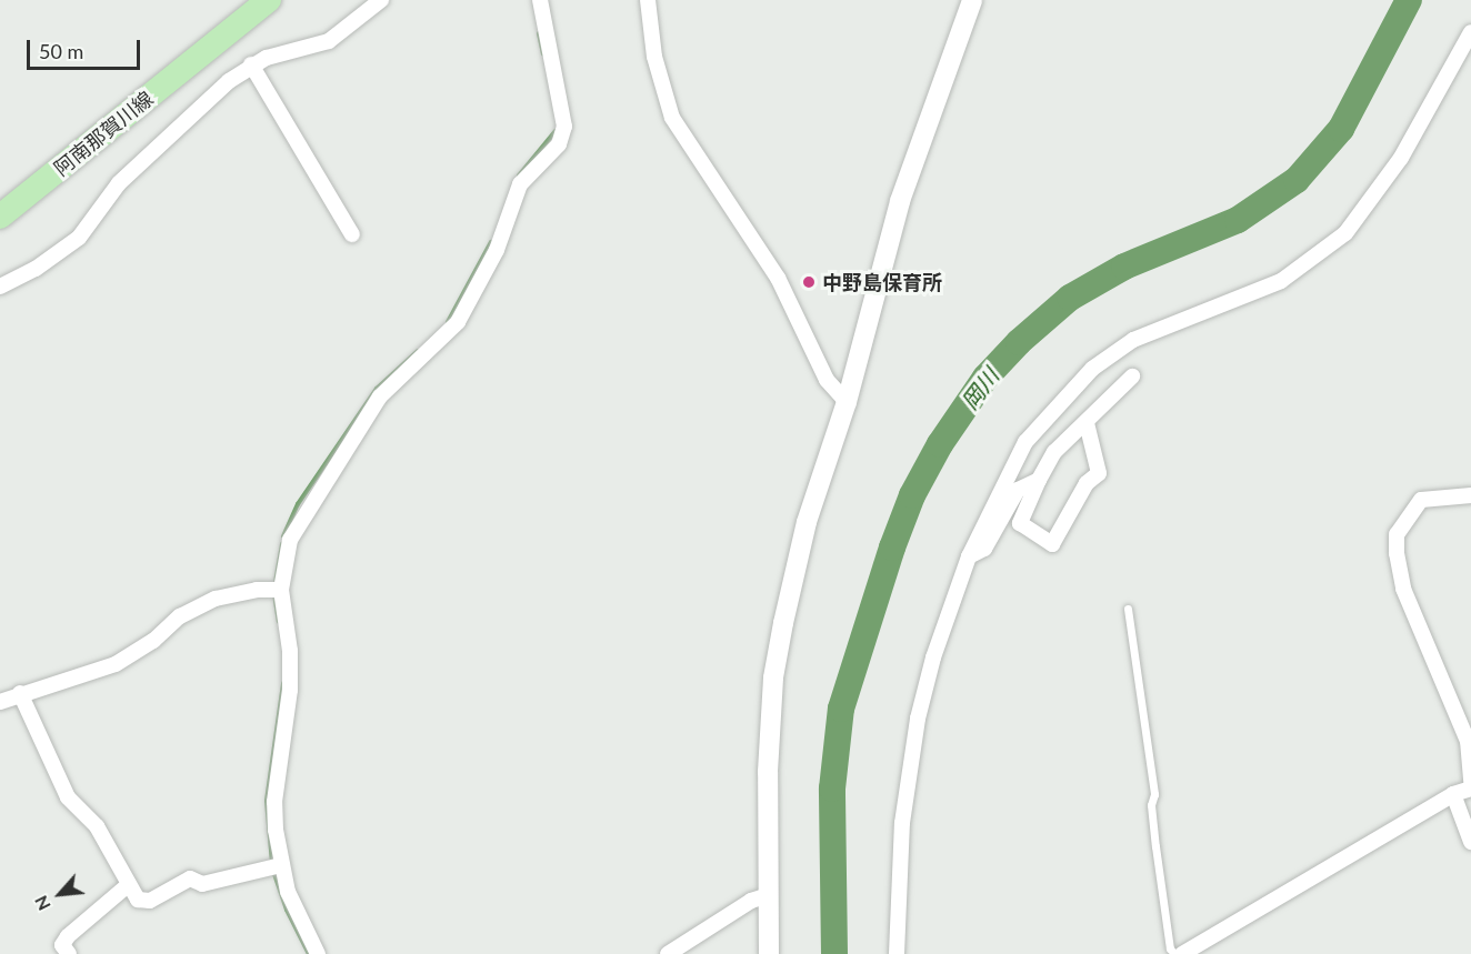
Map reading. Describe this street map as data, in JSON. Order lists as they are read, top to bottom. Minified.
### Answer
{"streets":{"main road":["阿南那賀川線"]},"water":["岡川"],"places":["中野島保育所"],"scale_bar":"50 m","north":"bottom left"}
